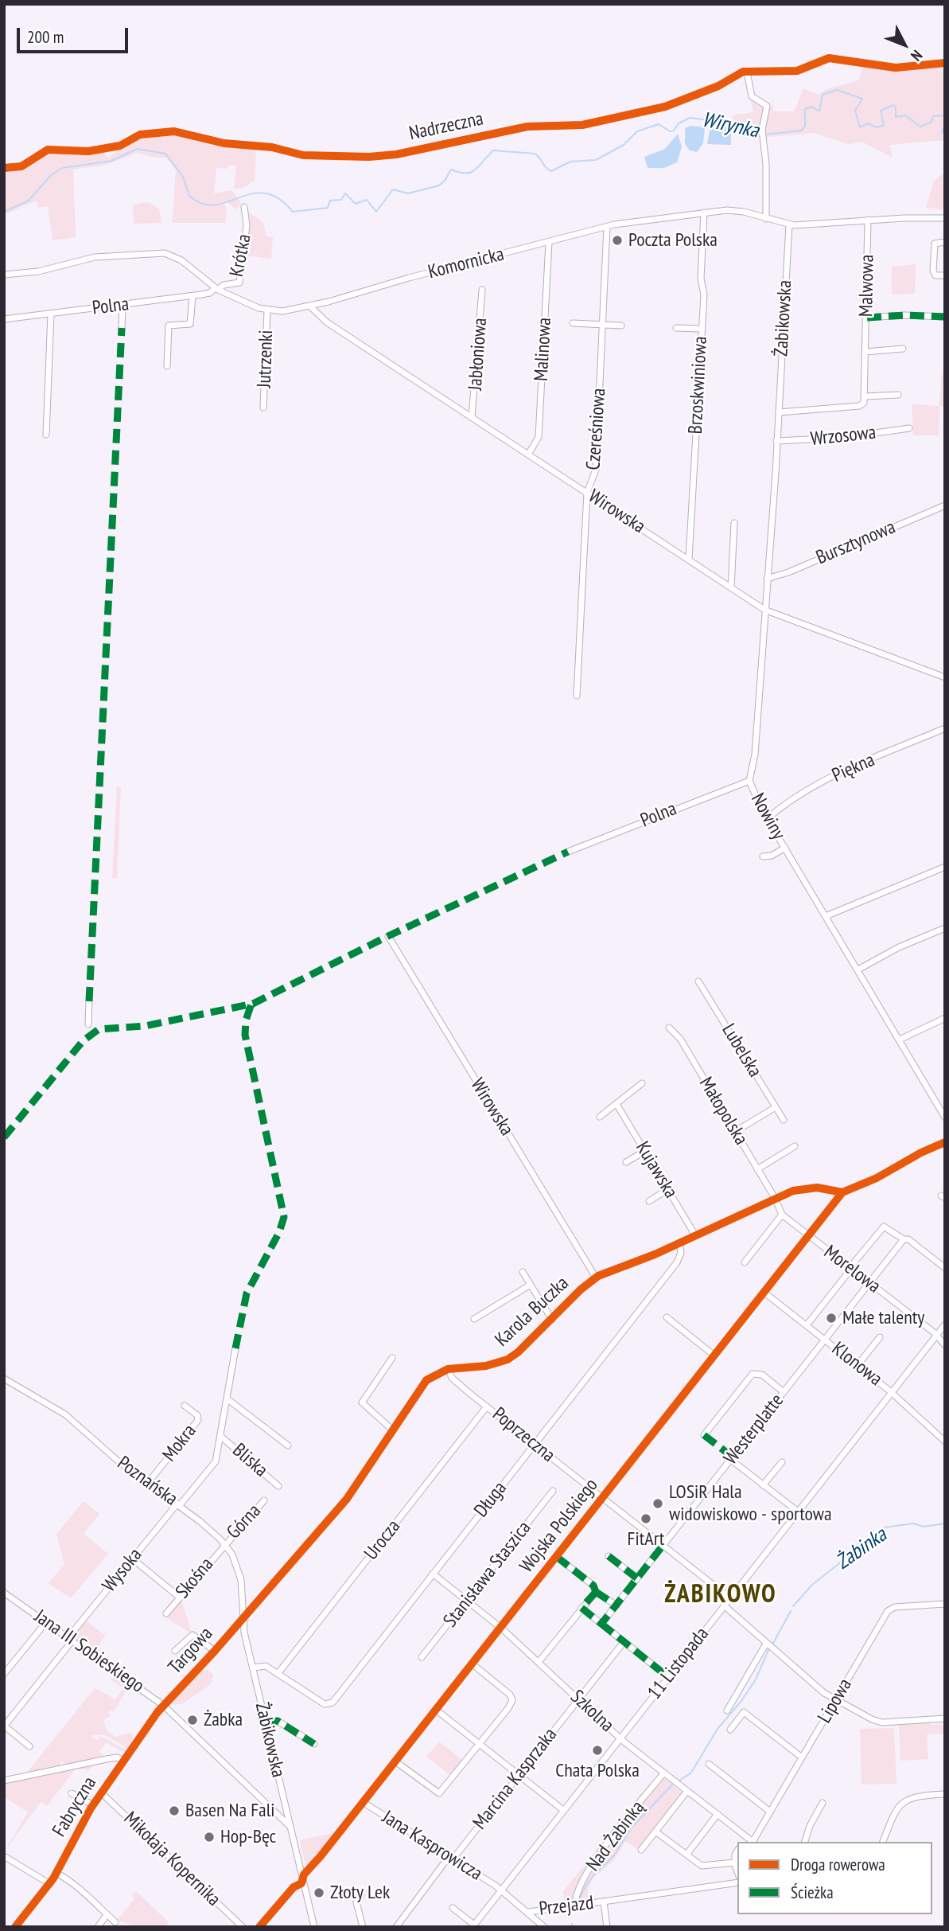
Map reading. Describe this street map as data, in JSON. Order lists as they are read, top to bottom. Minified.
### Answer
{"streets":{"street":["Nadrzeczna","Krótka","Komornicka","Malwowa","Polna","Żabikowska","Malinowa","Jabłoniowa","Jutrzenki","Brzoskwiniowa","Czereśniowa","Wrzosowa","Wirowska","Bursztynowa","Piękna","Nowiny","Lubelska","Małopolska","Kujawska","Morelowa","Karola Buczka","Klonowa","Westerplatte","Poprzeczna","Mokra","Bliska","Poznańska","Długa","Górna","Wojska Polskiego","Urocza","Wysoka","Stanisława Staszica","Skośna","Targowa","Jana III Sobieskiego","11 Listopada","Lipowa","Szkolna","Marcina Kasprzaka","Fabryczna","Nad Żabinką","Jana Kasprowicza","Mikołaja Kopernika","Przejazd"]},"crossings":[["Krótka","Komornicka"],["Krótka","Polna"],["Komornicka","Malwowa"],["Komornicka","Polna"],["Komornicka","Żabikowska"],["Komornicka","Malinowa"],["Komornicka","Jutrzenki"],["Komornicka","Brzoskwiniowa"],["Komornicka","Czereśniowa"],["Komornicka","Wirowska"],["Polna","Nowiny"],["Żabikowska","Wrzosowa"],["Żabikowska","Nowiny"],["Żabikowska","Karola Buczka"],["Żabikowska","Poznańska"],["Żabikowska","Wojska Polskiego"],["Żabikowska","Targowa"],["Żabikowska","Jana III Sobieskiego"],["Malinowa","Wirowska"],["Jabłoniowa","Wirowska"],["Brzoskwiniowa","Wirowska"],["Czereśniowa","Wirowska"],["Wirowska","Nowiny"],["Wirowska","Karola Buczka"],["Bursztynowa","Nowiny"],["Piękna","Nowiny"],["Małopolska","Morelowa"],["Małopolska","Karola Buczka"],["Kujawska","Karola Buczka"],["Morelowa","Karola Buczka"],["Morelowa","Westerplatte"],["Morelowa","Wojska Polskiego"],["Morelowa","11 Listopada"],["Karola Buczka","Poprzeczna"],["Karola Buczka","Poznańska"],["Karola Buczka","Długa"],["Karola Buczka","Wojska Polskiego"],["Karola Buczka","Targowa"],["Klonowa","Westerplatte"],["Klonowa","Wojska Polskiego"],["Klonowa","11 Listopada"],["Westerplatte","Poprzeczna"],["Poprzeczna","Długa"],["Poprzeczna","Wojska Polskiego"],["Poprzeczna","Urocza"],["Poprzeczna","11 Listopada"],["Mokra","Poznańska"],["Bliska","Wysoka"],["Poznańska","Górna"],["Poznańska","Wysoka"],["Poznańska","Skośna"],["Poznańska","Targowa"],["Długa","Urocza"],["Długa","Szkolna"],["Górna","Skośna"],["Wojska Polskiego","Szkolna"],["Wojska Polskiego","Jana Kasprowicza"],["Wysoka","Jana III Sobieskiego"],["Stanisława Staszica","Szkolna"],["Targowa","Jana III Sobieskiego"],["Targowa","Fabryczna"],["Jana III Sobieskiego","Fabryczna"],["11 Listopada","Szkolna"],["11 Listopada","Jana Kasprowicza"],["Lipowa","Szkolna"],["Szkolna","Marcina Kasprzaka"],["Szkolna","Nad Żabinką"],["Marcina Kasprzaka","Jana Kasprowicza"],["Fabryczna","Mikołaja Kopernika"],["Nad Żabinką","Przejazd"],["Jana Kasprowicza","Przejazd"]],"districts":["ŻABIKOWO"],"water":["Wirynka","Żabinka"],"places":["Poczta Polska","Małe talenty","LOSiR Hala widowiskowo - sportowa","FitArt","Żabka","Chata Polska","Basen Na Fali","Hop-Bęc","Złoty Lek"],"legend":["Droga rowerowa","Ścieżka"],"scale_bar":"200 m","north":"bottom right"}
